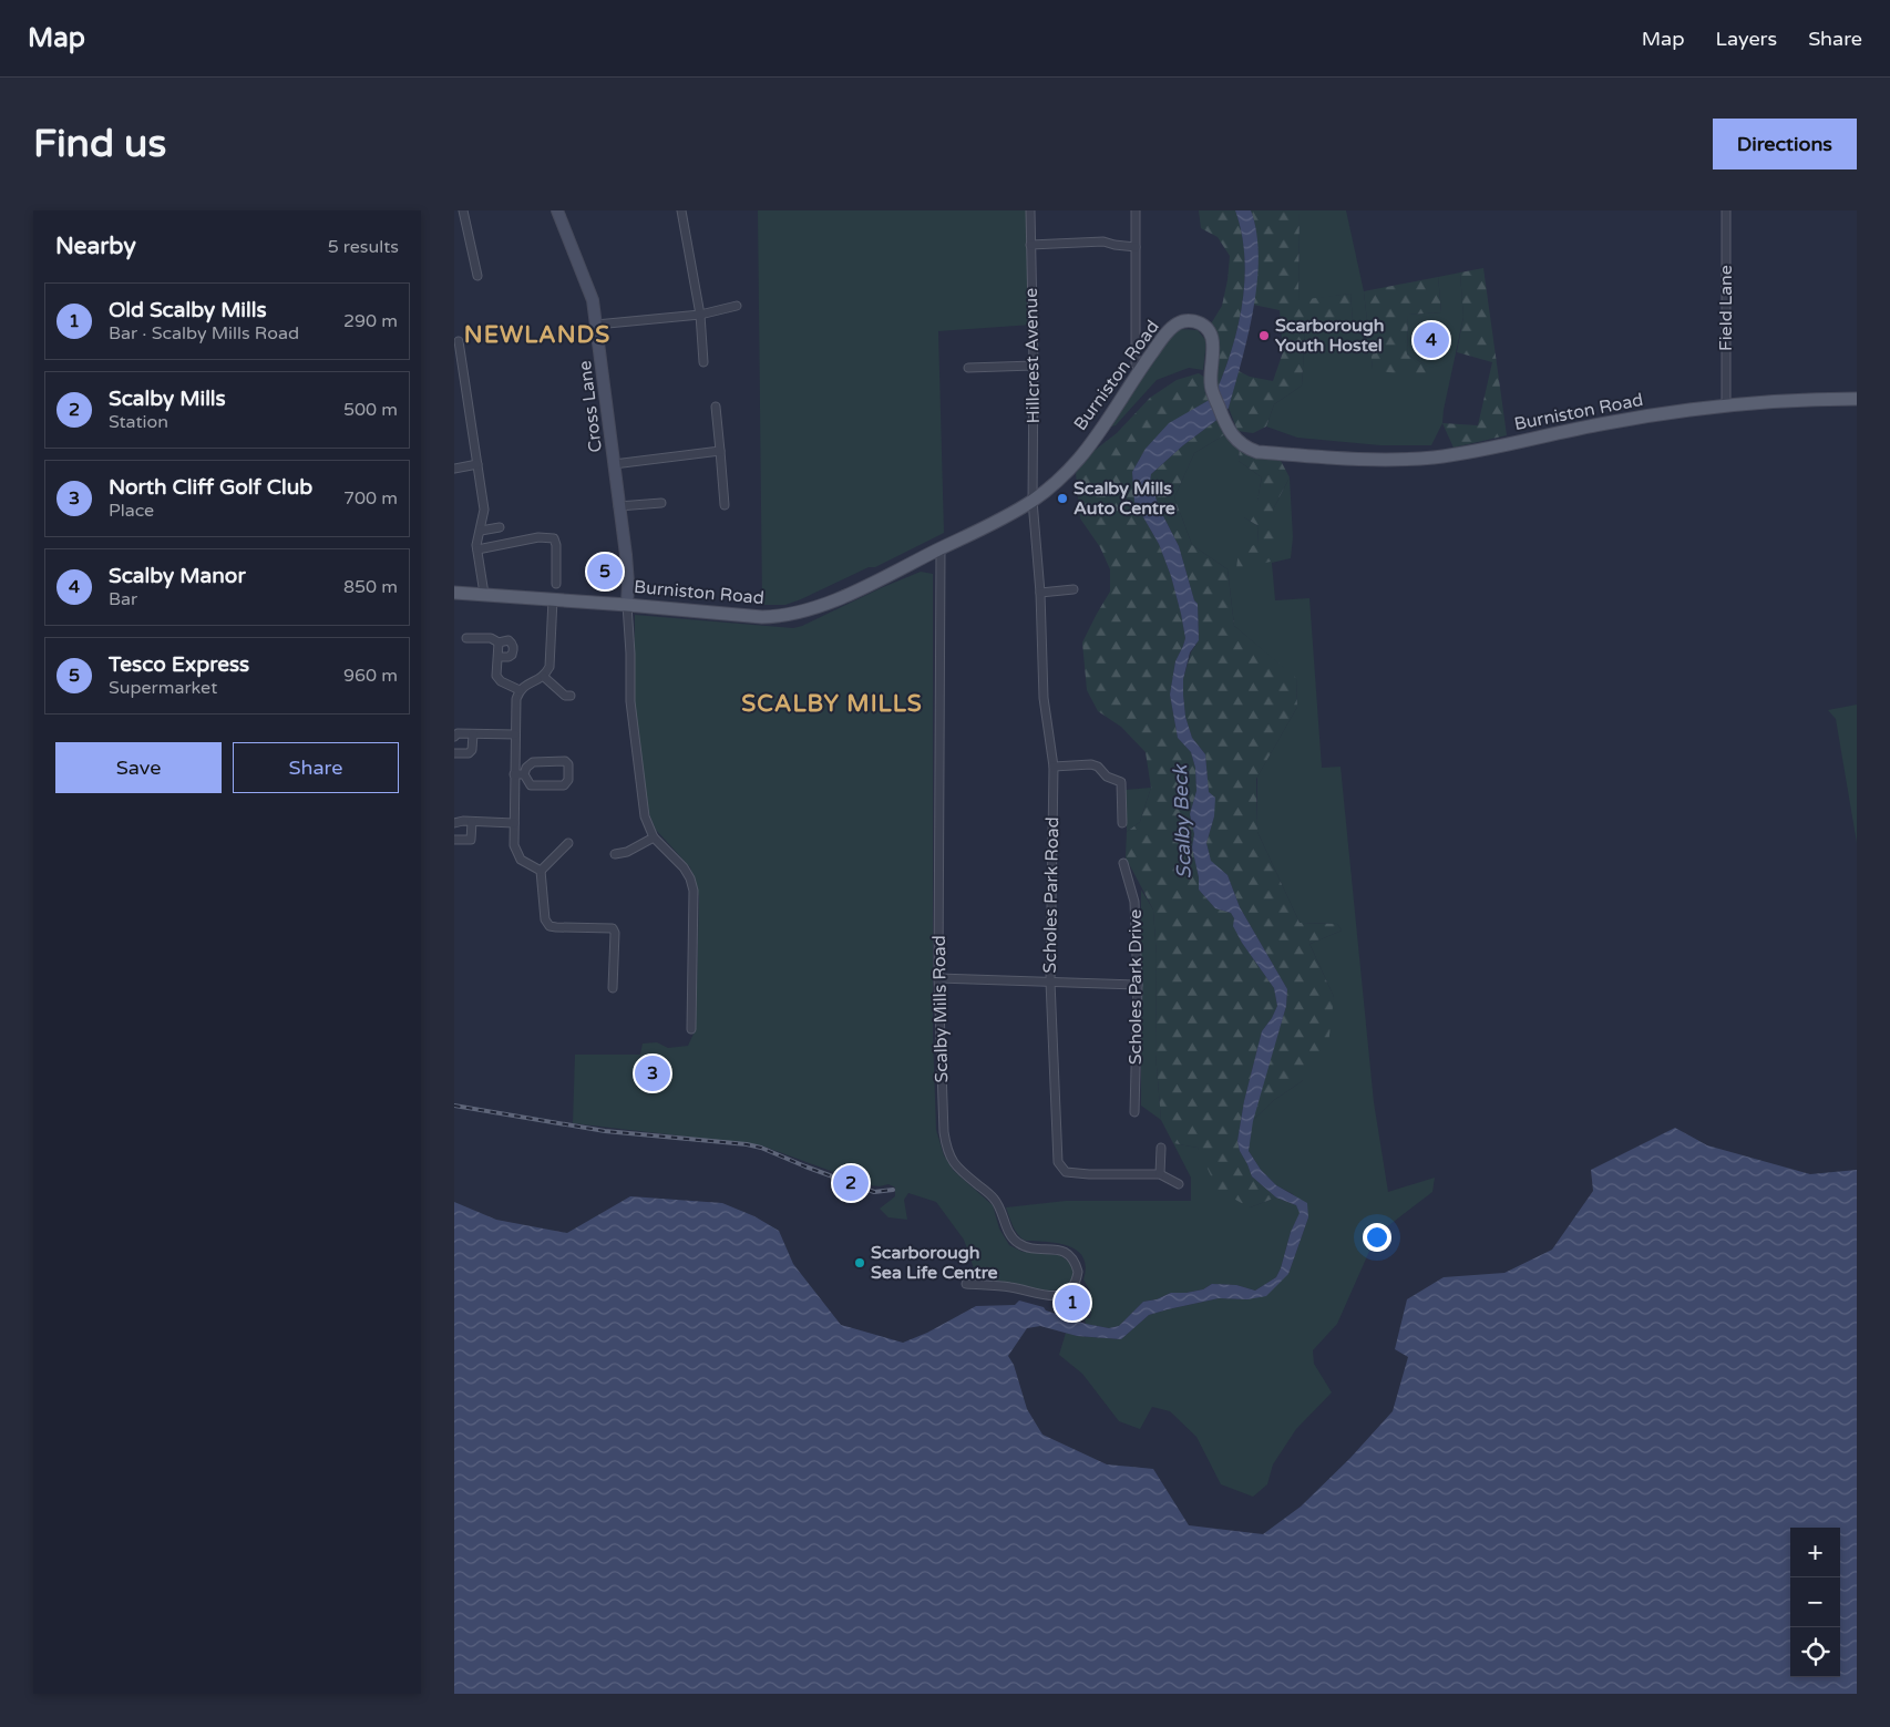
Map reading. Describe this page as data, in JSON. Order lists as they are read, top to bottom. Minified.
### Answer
{"streets":{"main road":["Burniston Road"],"street":["Field Lane","Hillcrest Avenue","Cross Lane","Scholes Park Road","Scholes Park Drive","Scalby Mills Road"]},"crossings":[["Field Lane","Burniston Road"],["Hillcrest Avenue","Burniston Road"],["Hillcrest Avenue","Scholes Park Road"],["Burniston Road","Cross Lane"],["Burniston Road","Scholes Park Road"],["Burniston Road","Scalby Mills Road"]],"districts":["NEWLANDS","SCALBY MILLS"],"water":["Scalby Beck"],"places":["Scarborough Youth Hostel","Scalby Mills Auto Centre","Scarborough Sea Life Centre"],"page":{"header":"Map","nav":["Map","Layers","Share"],"buttons":["Directions",["Save","Share"]],"title":"Find us","heading":["Nearby","5 results"],"list":[{"mark":"1","name":"Old Scalby Mills","note":"Bar · Scalby Mills Road","value":"290 m"},{"mark":"2","name":"Scalby Mills","note":"Station","value":"500 m"},{"mark":"3","name":"North Cliff Golf Club","note":"Place","value":"700 m"},{"mark":"4","name":"Scalby Manor","note":"Bar","value":"850 m"},{"mark":"5","name":"Tesco Express","note":"Supermarket","value":"960 m"}],"pins":["4","5","3","2","1"],"map_buttons":["+","−"]}}
